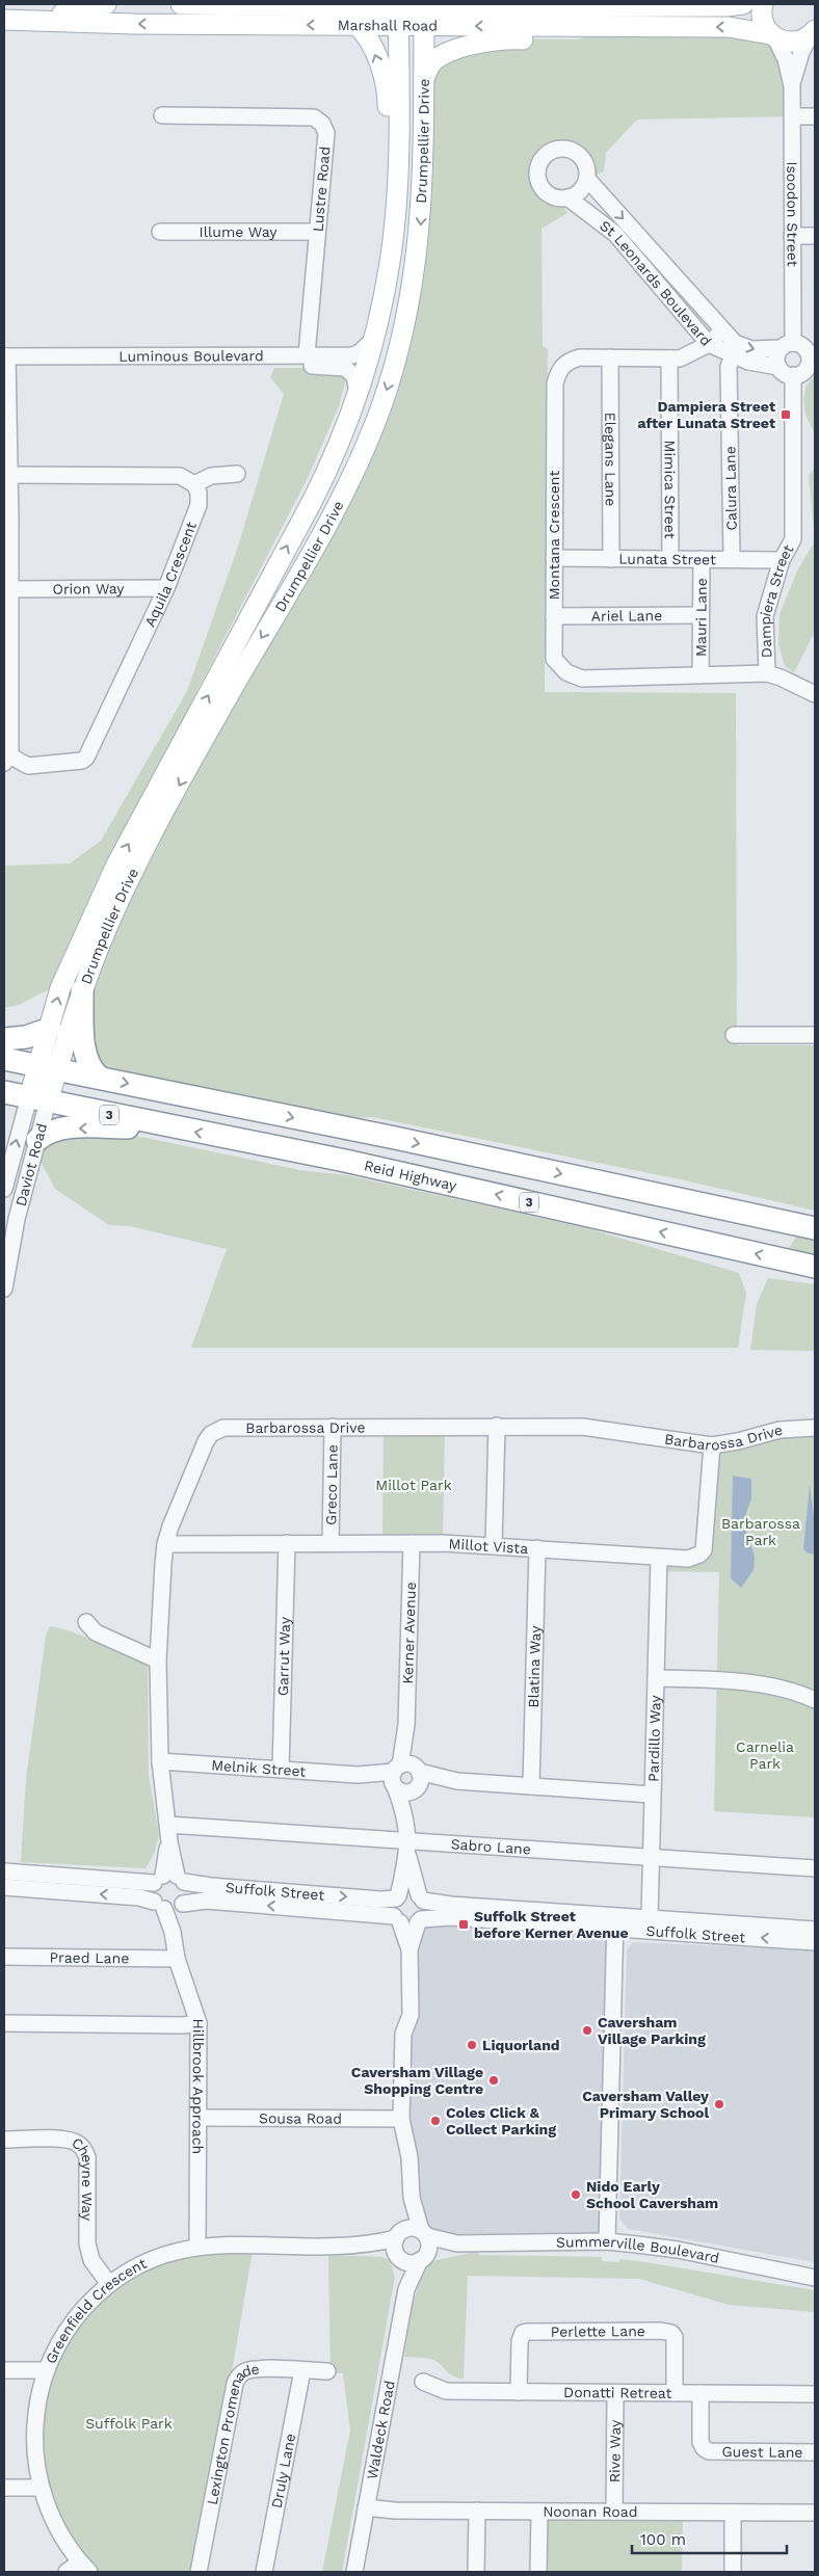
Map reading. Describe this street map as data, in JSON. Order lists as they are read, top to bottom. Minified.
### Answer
{"streets":{"highway":["3","Reid Highway"],"main road":["Marshall Road","Drumpellier Drive"],"street":["Lustre Road","Isoodon Street","Illume Way","St Leonards Boulevard","Luminous Boulevard","Elegans Lane","Calura Lane","Mimica Street","Montana Crescent","Lunata Street","Aquila Crescent","Orion Way","Dampiera Street","Ariel Lane","Mauri Lane","Daviot Road","Barbarossa Drive","Greco Lane","Millot Vista","Kerner Avenue","Garrut Way","Blatina Way","Pardillo Way","Melnik Street","Sabro Lane","Suffolk Street","Praed Lane","Hillbrook Approach","Sousa Road","Cheyne Way","Summerville Boulevard","Greenfield Crescent","Perlette Lane","Donatti Retreat","Waldeck Road","Lexington Promenade","Rive Way","Guest Lane","Druly Lane","Noonan Road"]},"crossings":[["Marshall Road","Drumpellier Drive"],["Marshall Road","Isoodon Street"],["Drumpellier Drive","Luminous Boulevard"],["Lustre Road","Illume Way"],["Lustre Road","Luminous Boulevard"],["Isoodon Street","St Leonards Boulevard"],["Isoodon Street","Dampiera Street"],["St Leonards Boulevard","Calura Lane"],["St Leonards Boulevard","Montana Crescent"],["St Leonards Boulevard","Dampiera Street"],["Elegans Lane","Montana Crescent"],["Elegans Lane","Lunata Street"],["Calura Lane","Lunata Street"],["Mimica Street","Montana Crescent"],["Mimica Street","Lunata Street"],["Montana Crescent","Lunata Street"],["Montana Crescent","Dampiera Street"],["Montana Crescent","Ariel Lane"],["Montana Crescent","Mauri Lane"],["Lunata Street","Dampiera Street"],["Lunata Street","Mauri Lane"],["Aquila Crescent","Orion Way"],["Ariel Lane","Mauri Lane"],["Daviot Road","Reid Highway"],["Barbarossa Drive","Greco Lane"],["Barbarossa Drive","Millot Vista"],["Barbarossa Drive","Melnik Street"],["Barbarossa Drive","Sabro Lane"],["Barbarossa Drive","Suffolk Street"],["Greco Lane","Millot Vista"],["Millot Vista","Kerner Avenue"],["Millot Vista","Garrut Way"],["Millot Vista","Blatina Way"],["Millot Vista","Pardillo Way"],["Kerner Avenue","Melnik Street"],["Kerner Avenue","Sabro Lane"],["Kerner Avenue","Suffolk Street"],["Garrut Way","Melnik Street"],["Blatina Way","Melnik Street"],["Pardillo Way","Melnik Street"],["Pardillo Way","Sabro Lane"],["Pardillo Way","Suffolk Street"],["Suffolk Street","Hillbrook Approach"],["Praed Lane","Hillbrook Approach"],["Hillbrook Approach","Sousa Road"],["Hillbrook Approach","Greenfield Crescent"],["Cheyne Way","Greenfield Crescent"],["Summerville Boulevard","Greenfield Crescent"],["Summerville Boulevard","Waldeck Road"],["Greenfield Crescent","Waldeck Road"],["Perlette Lane","Donatti Retreat"],["Donatti Retreat","Rive Way"],["Donatti Retreat","Guest Lane"],["Waldeck Road","Noonan Road"],["Lexington Promenade","Druly Lane"],["Rive Way","Noonan Road"]],"parks":["Millot Park","Barbarossa Park","Carnelia Park","Suffolk Park"],"places":{"transit":["Dampiera Street after Lunata Street","Suffolk Street before Kerner Avenue"],"other":["Caversham Village Parking","Liquorland","Caversham Village Shopping Centre","Caversham Valley Primary School","Coles Click & Collect Parking","Nido Early School Caversham"]},"scale_bar":"100 m"}
